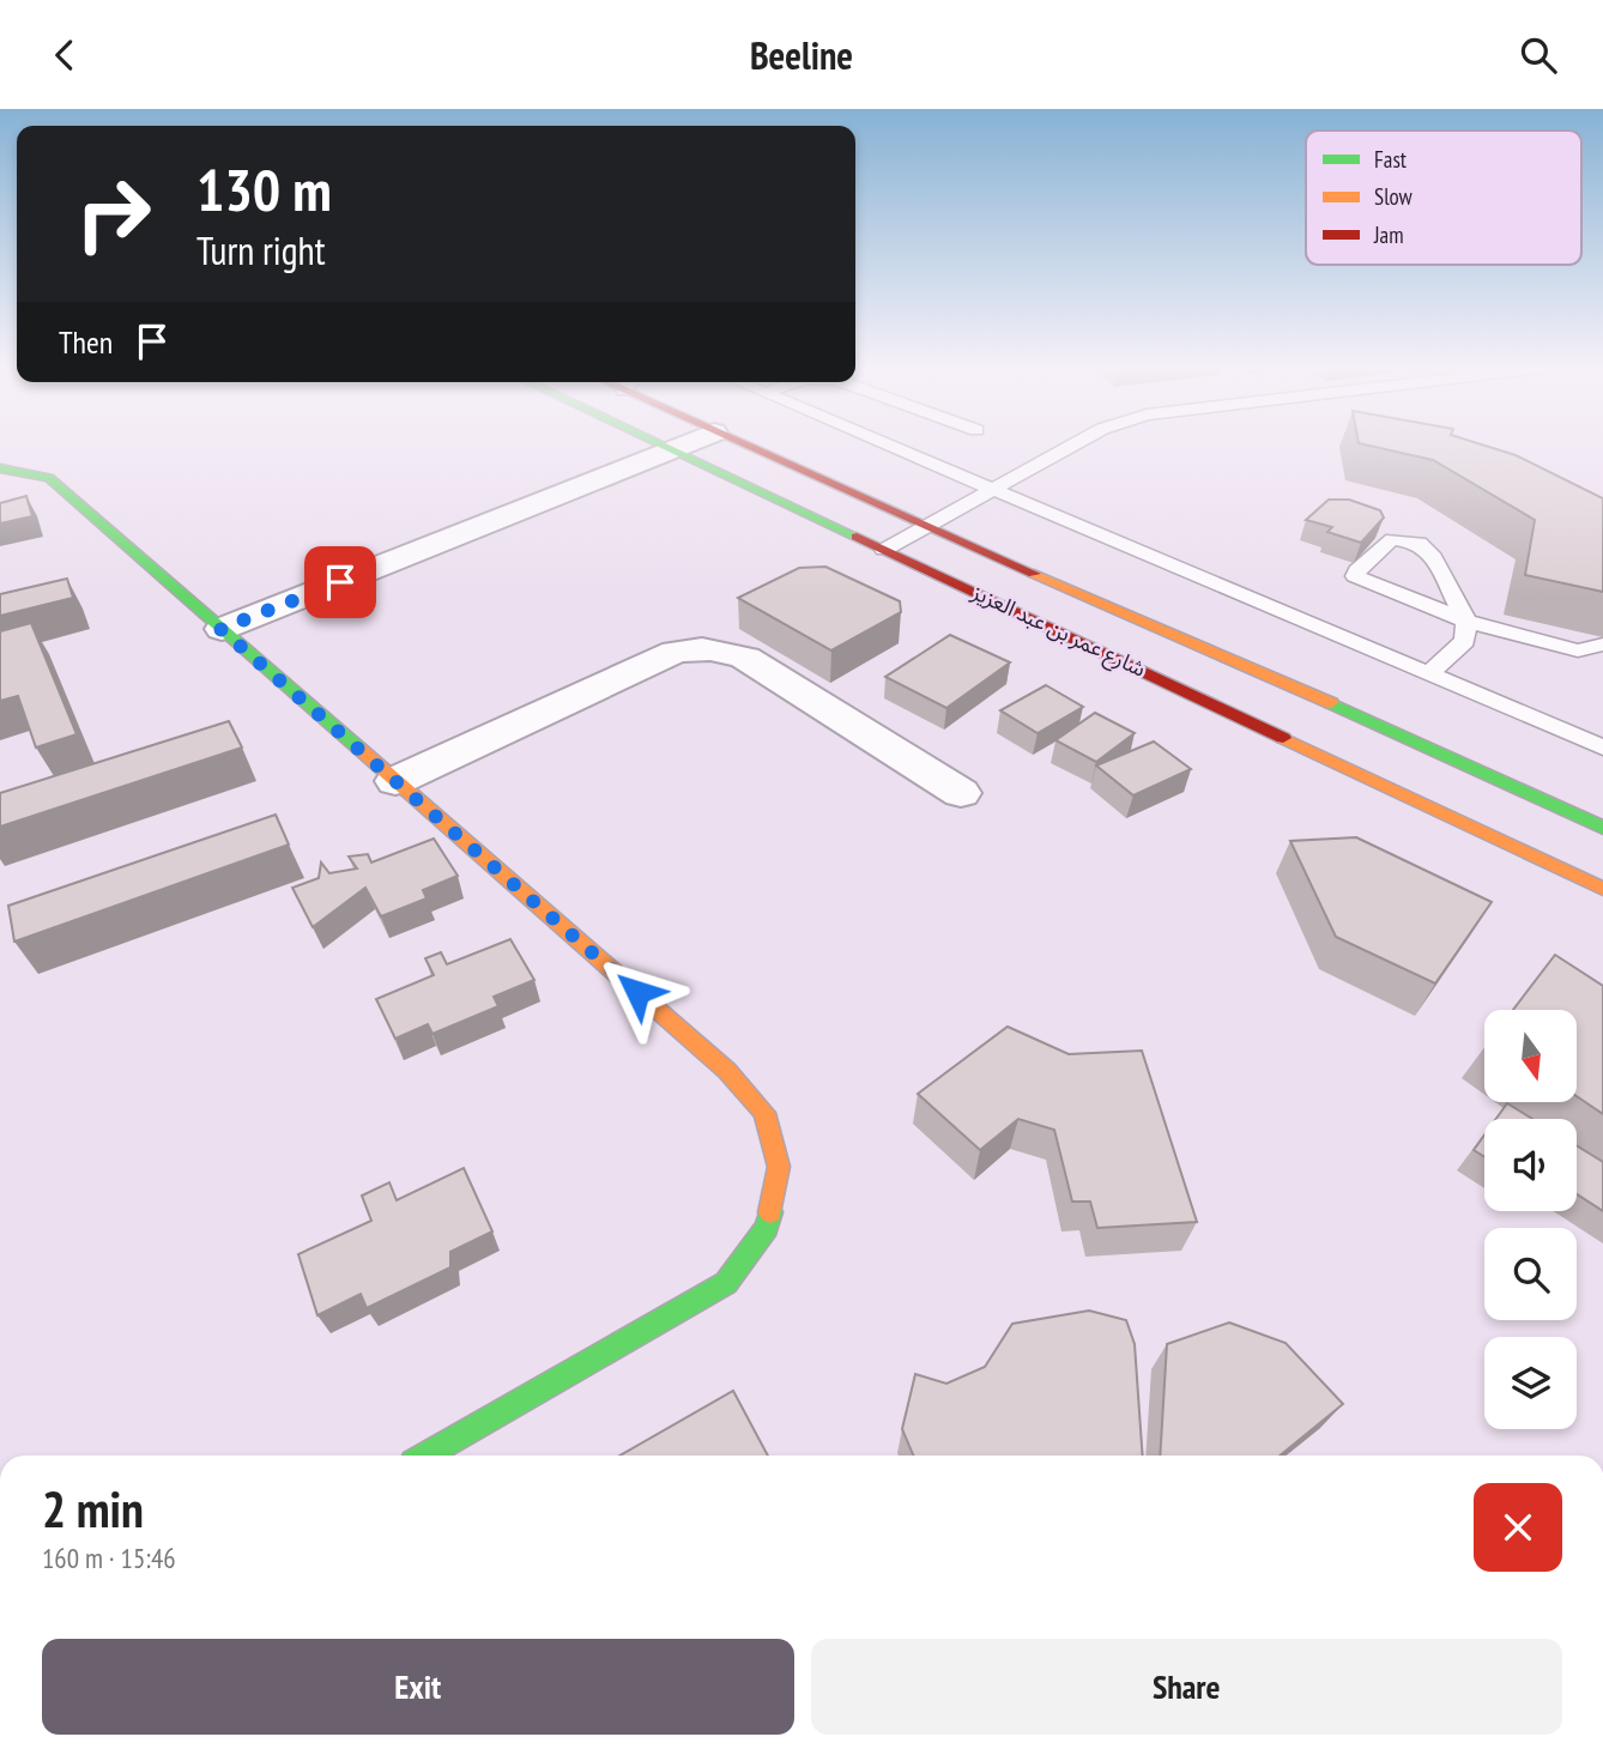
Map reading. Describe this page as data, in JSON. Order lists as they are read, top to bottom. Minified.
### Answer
{"streets":{"street":["شارع عمر بن عبد العزيز"]},"legend":["Fast","Slow","Jam"],"north":"bottom","page":{"header":"Beeline","turn":["130 m","Turn right"],"then":"Then","heading":["2 min","160 m · 15:46"],"buttons":["Exit","Share"]}}
